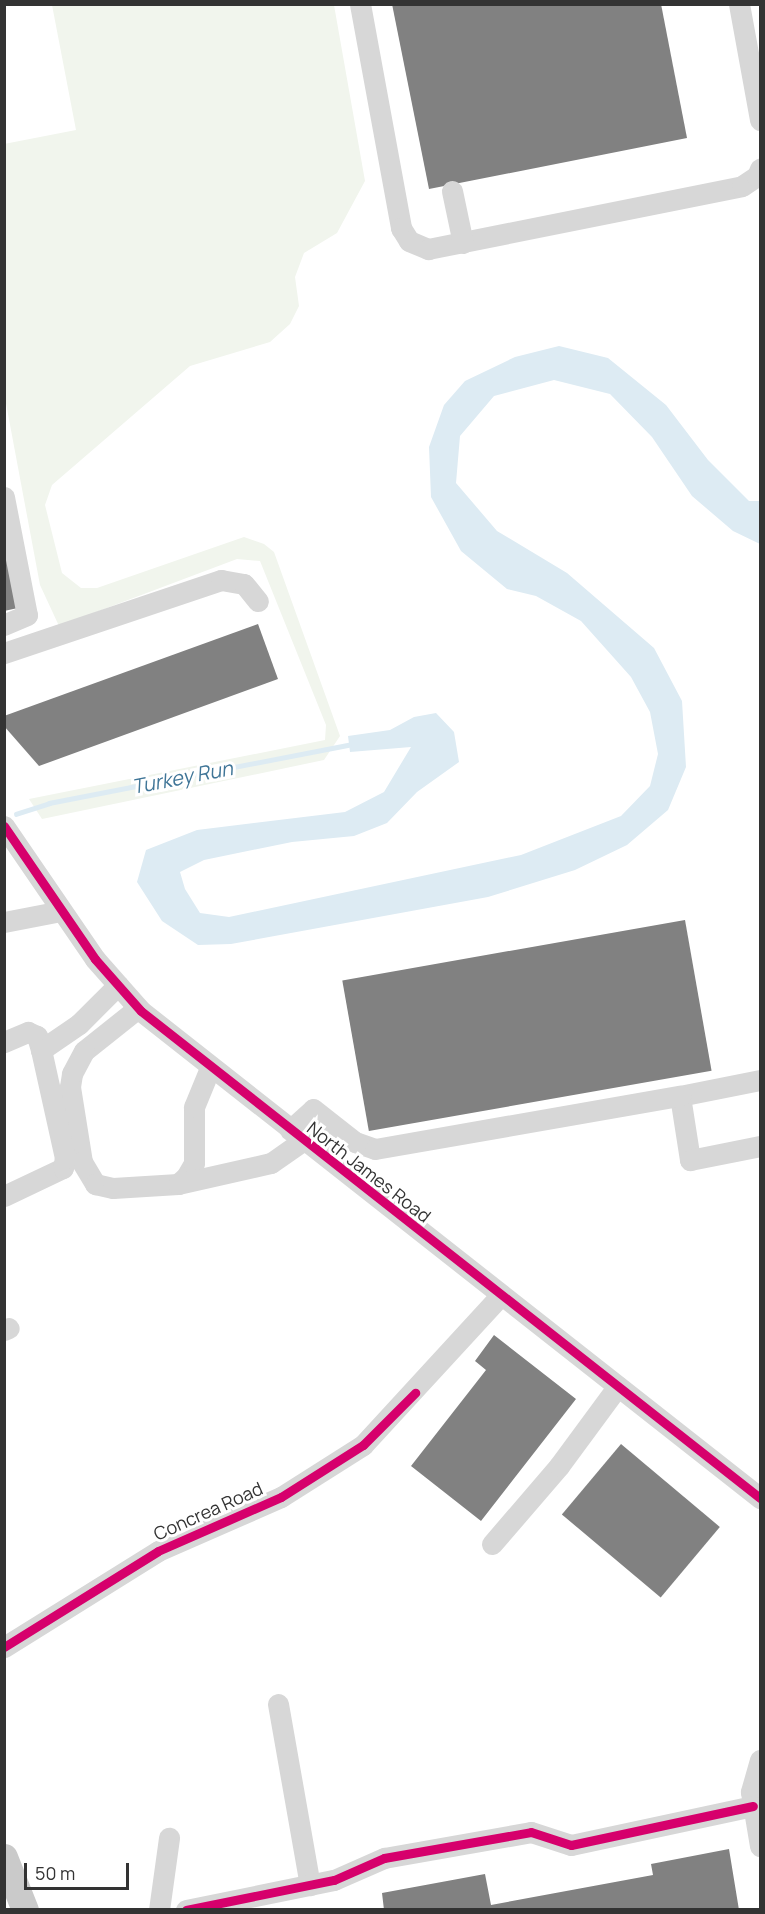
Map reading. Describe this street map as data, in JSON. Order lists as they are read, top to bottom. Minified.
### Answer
{"streets":{"street":["North James Road","Concrea Road"]},"crossings":[["North James Road","Concrea Road"]],"water":["Turkey Run"],"scale_bar":"50 m"}
